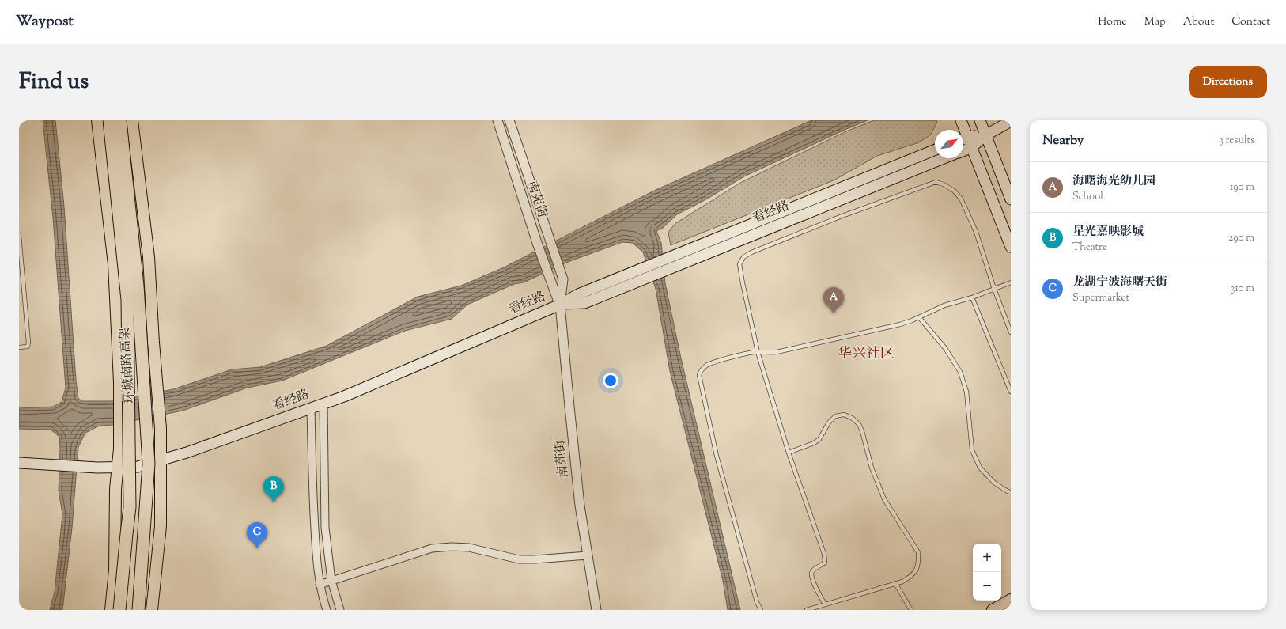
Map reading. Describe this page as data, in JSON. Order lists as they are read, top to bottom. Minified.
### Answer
{"streets":{"highway":["环城南路高架"],"main road":["看经路"],"street":["南苑街"]},"crossings":[["南苑街","看经路"]],"districts":["华兴社区"],"north":"top right","page":{"header":"Waypost","nav":["Home","Map","About","Contact"],"title":"Find us","buttons":"Directions","heading":["Nearby","3 results"],"list":[{"mark":"A","name":"海曙海光幼儿园","note":"School","value":"190 m"},{"mark":"B","name":"星光嘉映影城","note":"Theatre","value":"290 m"},{"mark":"C","name":"龙湖宁波海曙天街","note":"Supermarket","value":"310 m"}],"pins":["A","B","C"],"map_buttons":["+","−"]}}
